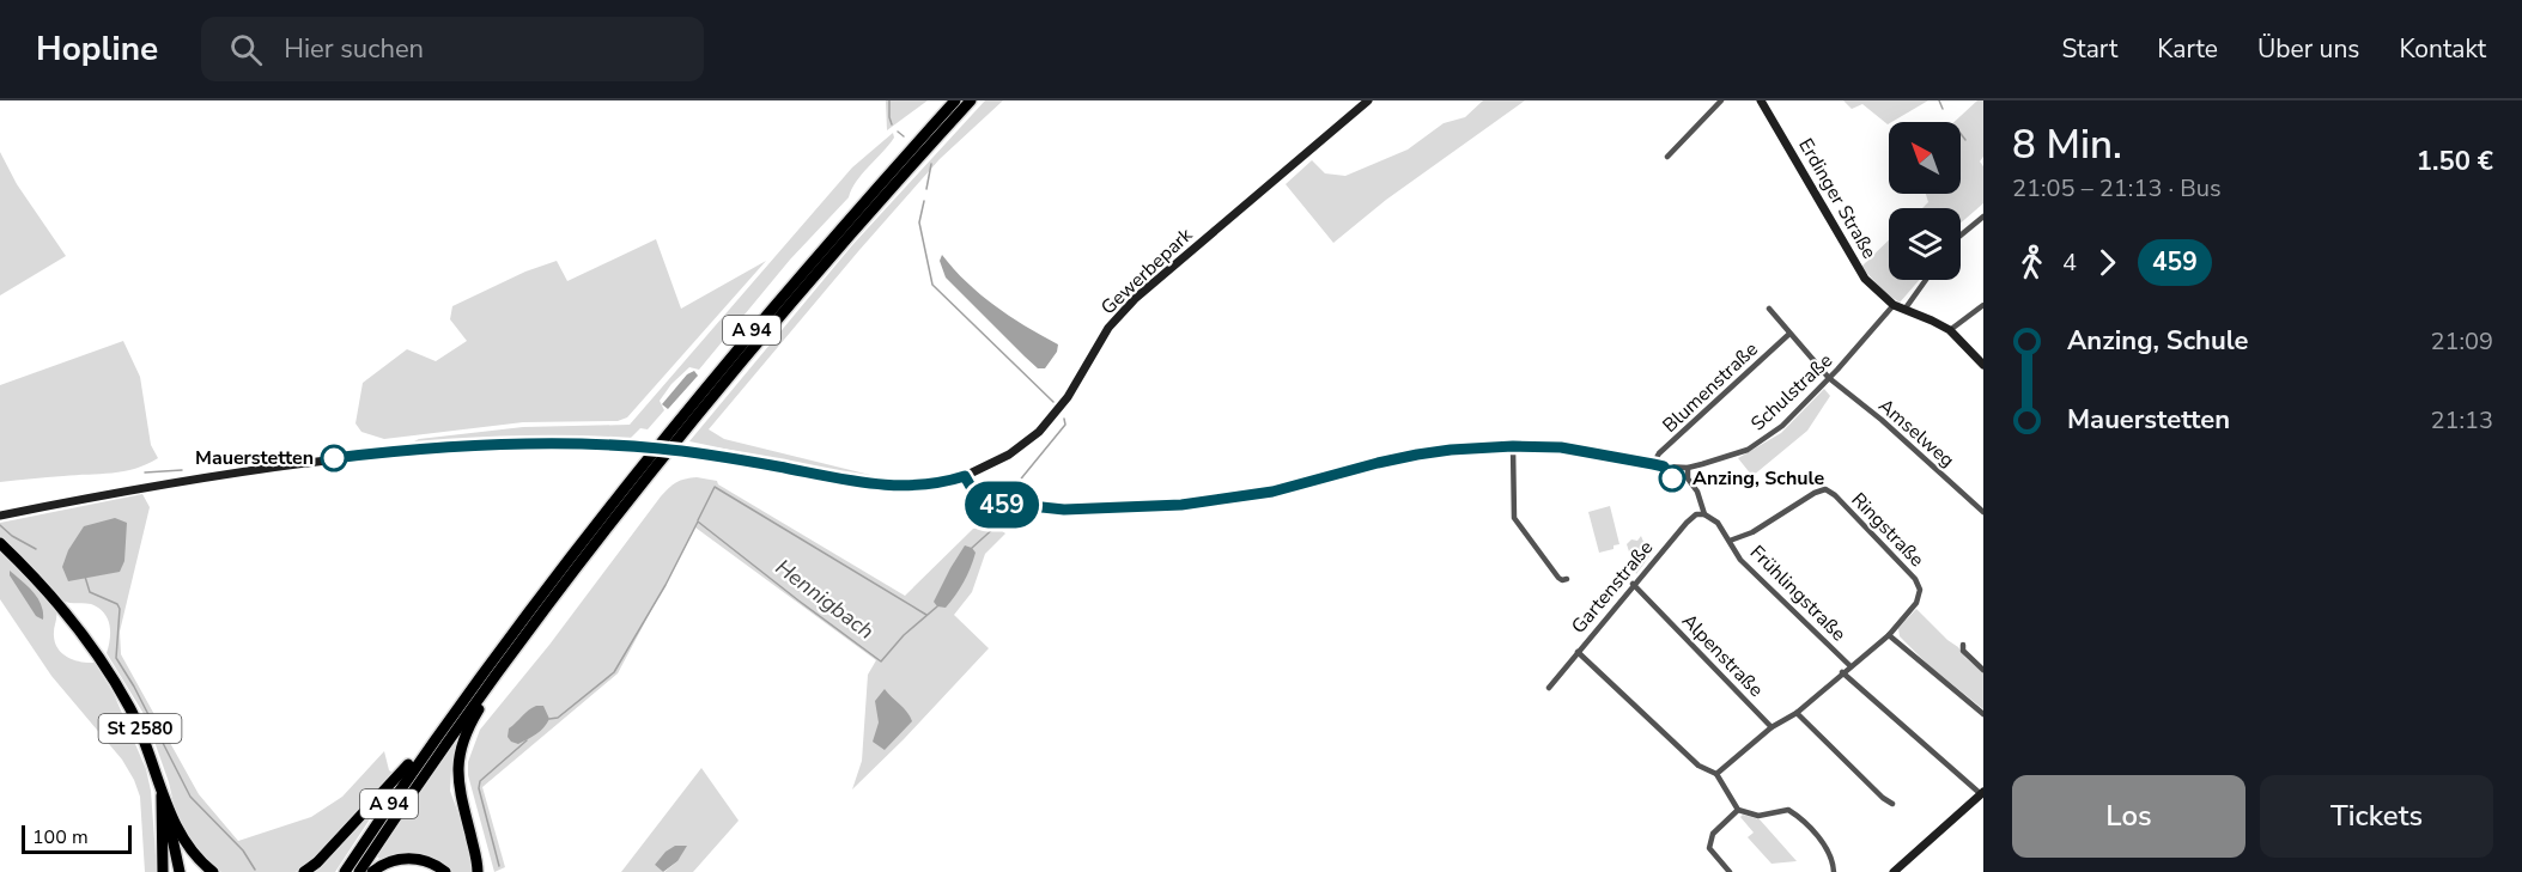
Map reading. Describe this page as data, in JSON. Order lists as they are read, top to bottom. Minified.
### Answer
{"streets":{"highway":["A 94","St 2580"],"street":["Erdinger Straße","Gewerbepark","Blumenstraße","Schulstraße","Amselweg","Ringstraße","Gartenstraße","Frühlingstraße","Alpenstraße"]},"crossings":[["Erdinger Straße","Schulstraße"],["Gewerbepark","Schulstraße"],["Blumenstraße","Schulstraße"],["Schulstraße","Amselweg"],["Schulstraße","Frühlingstraße"],["Ringstraße","Frühlingstraße"],["Gartenstraße","Frühlingstraße"],["Gartenstraße","Alpenstraße"]],"water":["Hennigbach"],"places":["Mauerstetten","Anzing, Schule"],"lines":["bus line 459"],"scale_bar":"100 m","north":"top left","page":{"header":"Hopline","search":"Hier suchen","nav":["Start","Karte","Über uns","Kontakt"],"on_map":"459","heading":["8 Min.","21:05 – 21:13 · Bus","1.50 €"],"legs":["4","459"],"list":[{"name":"Anzing, Schule","value":"21:09"},{"name":"Mauerstetten","value":"21:13"}],"buttons":["Los","Tickets"],"scale":"100 m"}}
